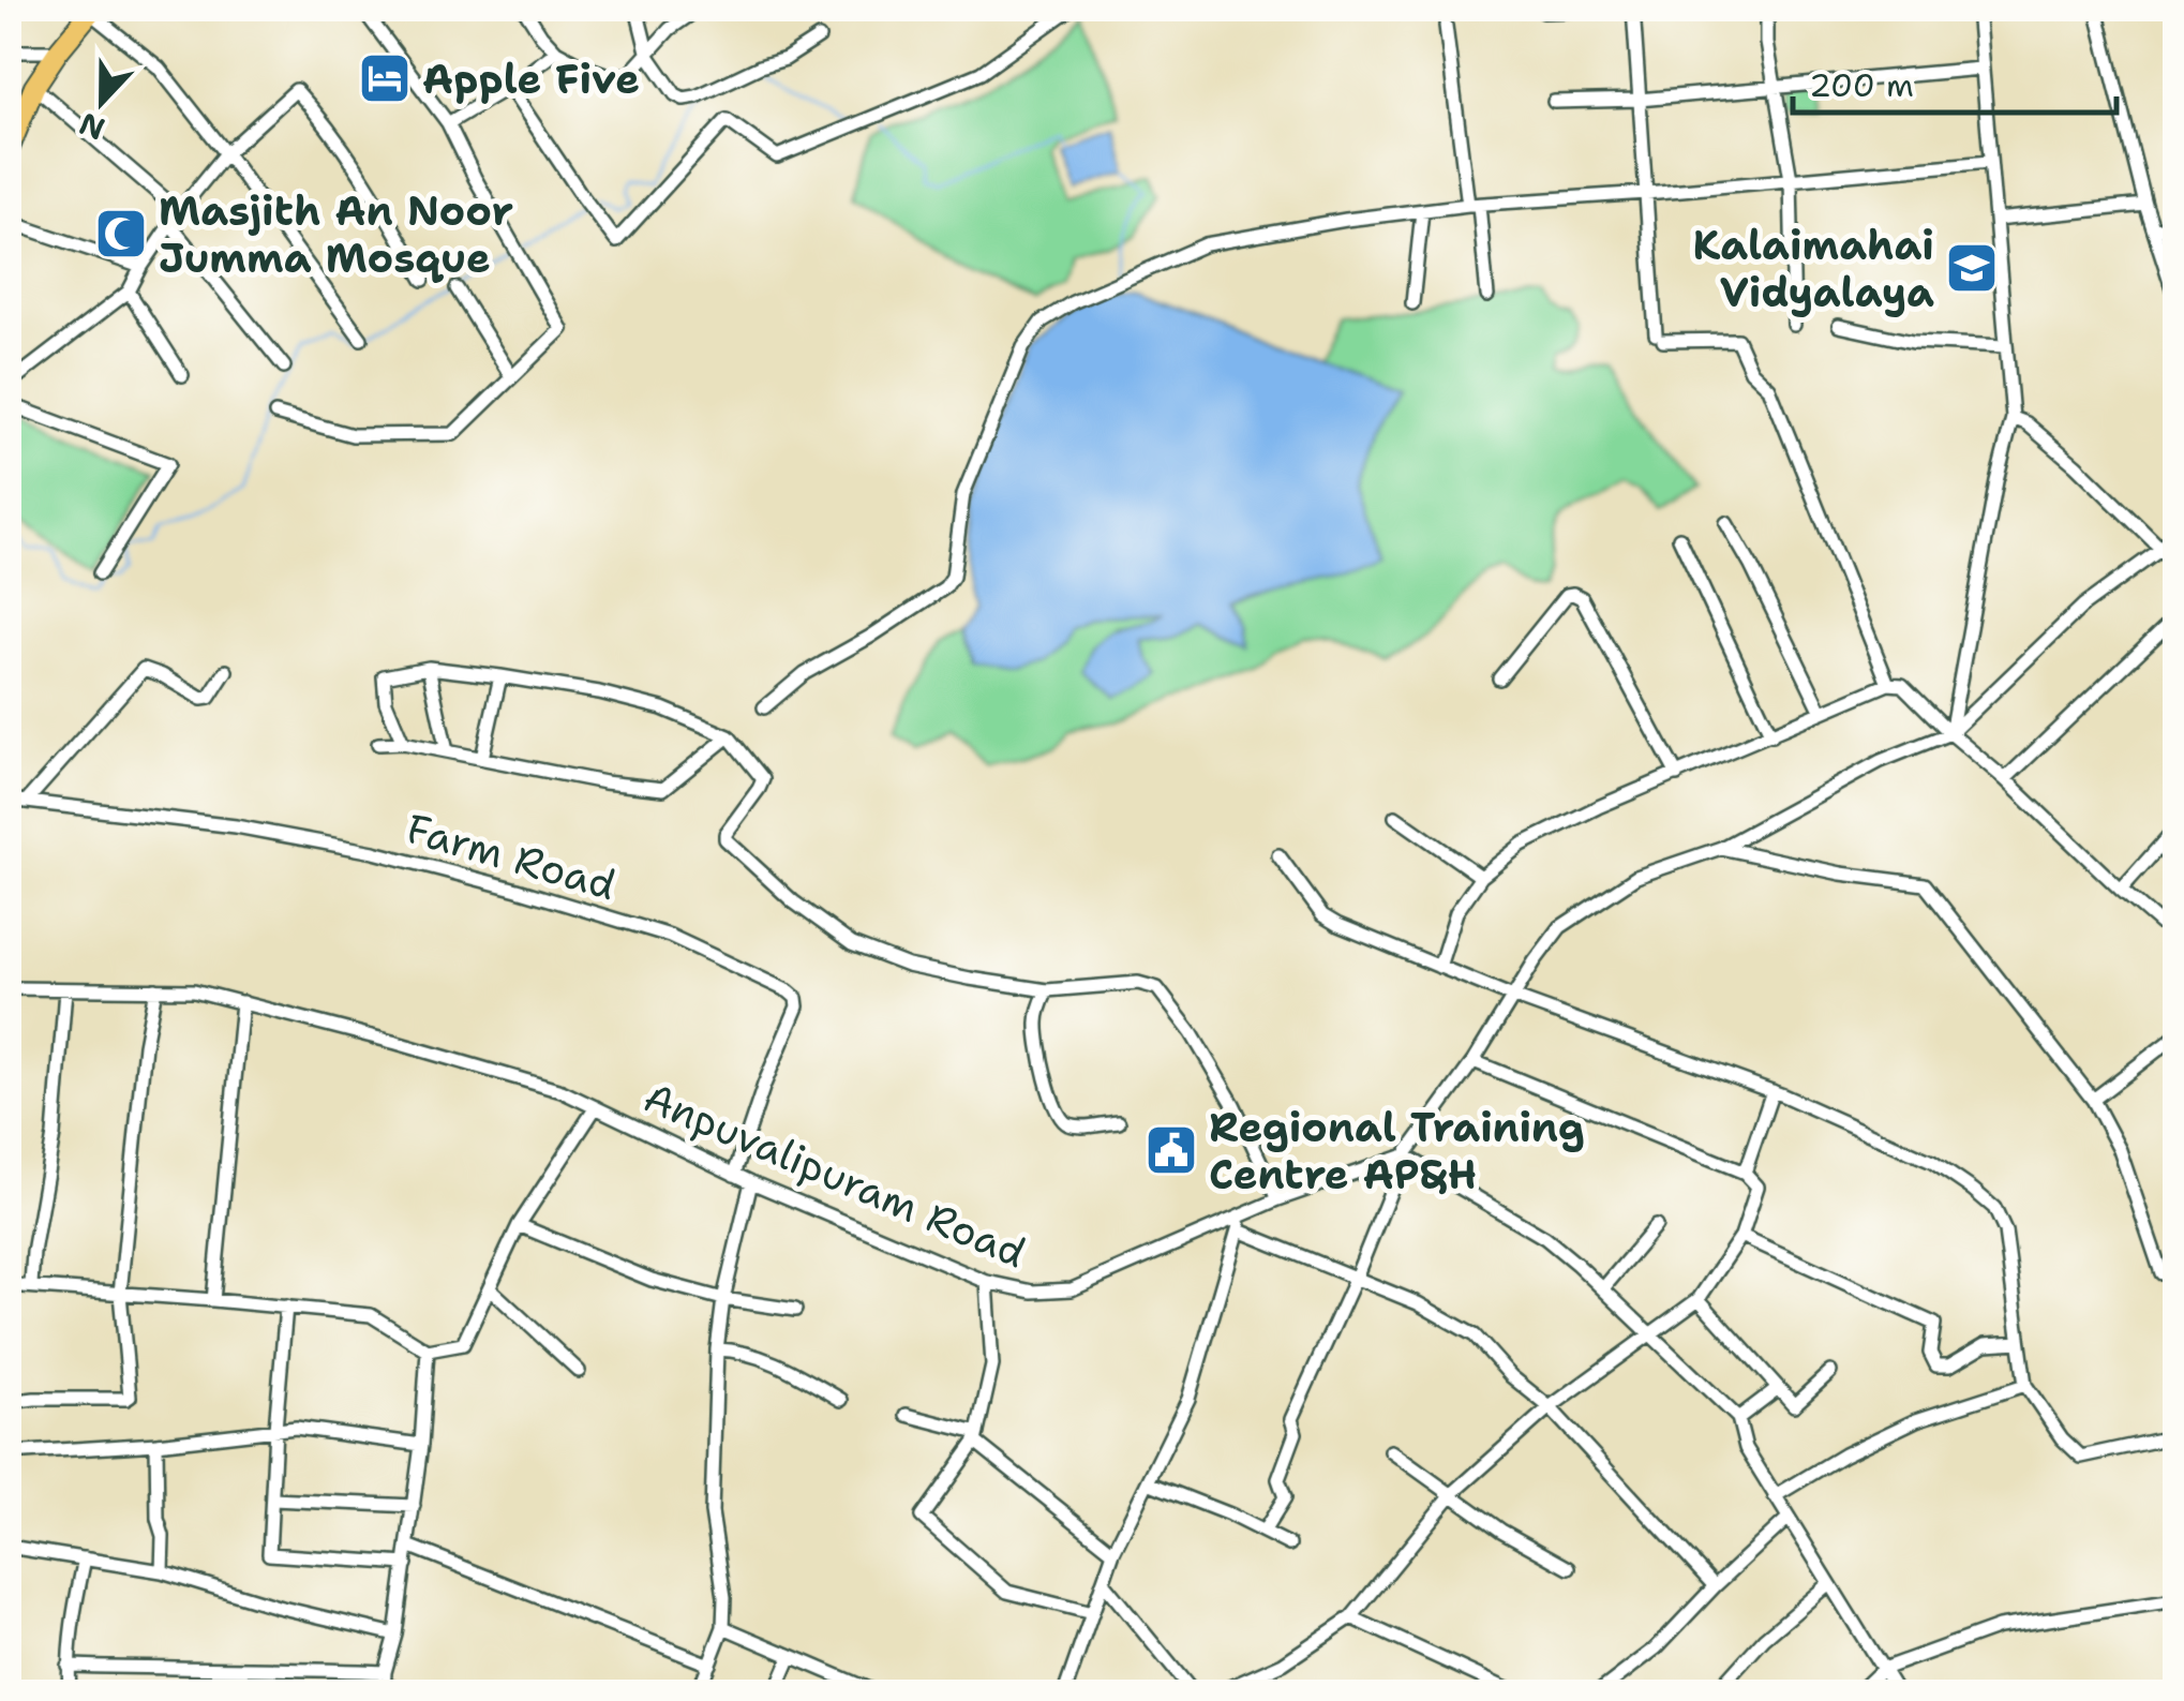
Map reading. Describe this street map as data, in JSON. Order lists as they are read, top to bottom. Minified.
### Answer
{"streets":{"street":["Farm Road","Anpuvalipuram Road"]},"crossings":[["Farm Road","Anpuvalipuram Road"]],"places":{"hotel":["Apple Five"],"mosque":["Masjith An Noor Jumma Mosque"],"school or university":["Kalaimahai Vidyalaya"],"public building":["Regional Training Centre AP&H"]},"scale_bar":"200 m","north":"bottom"}
